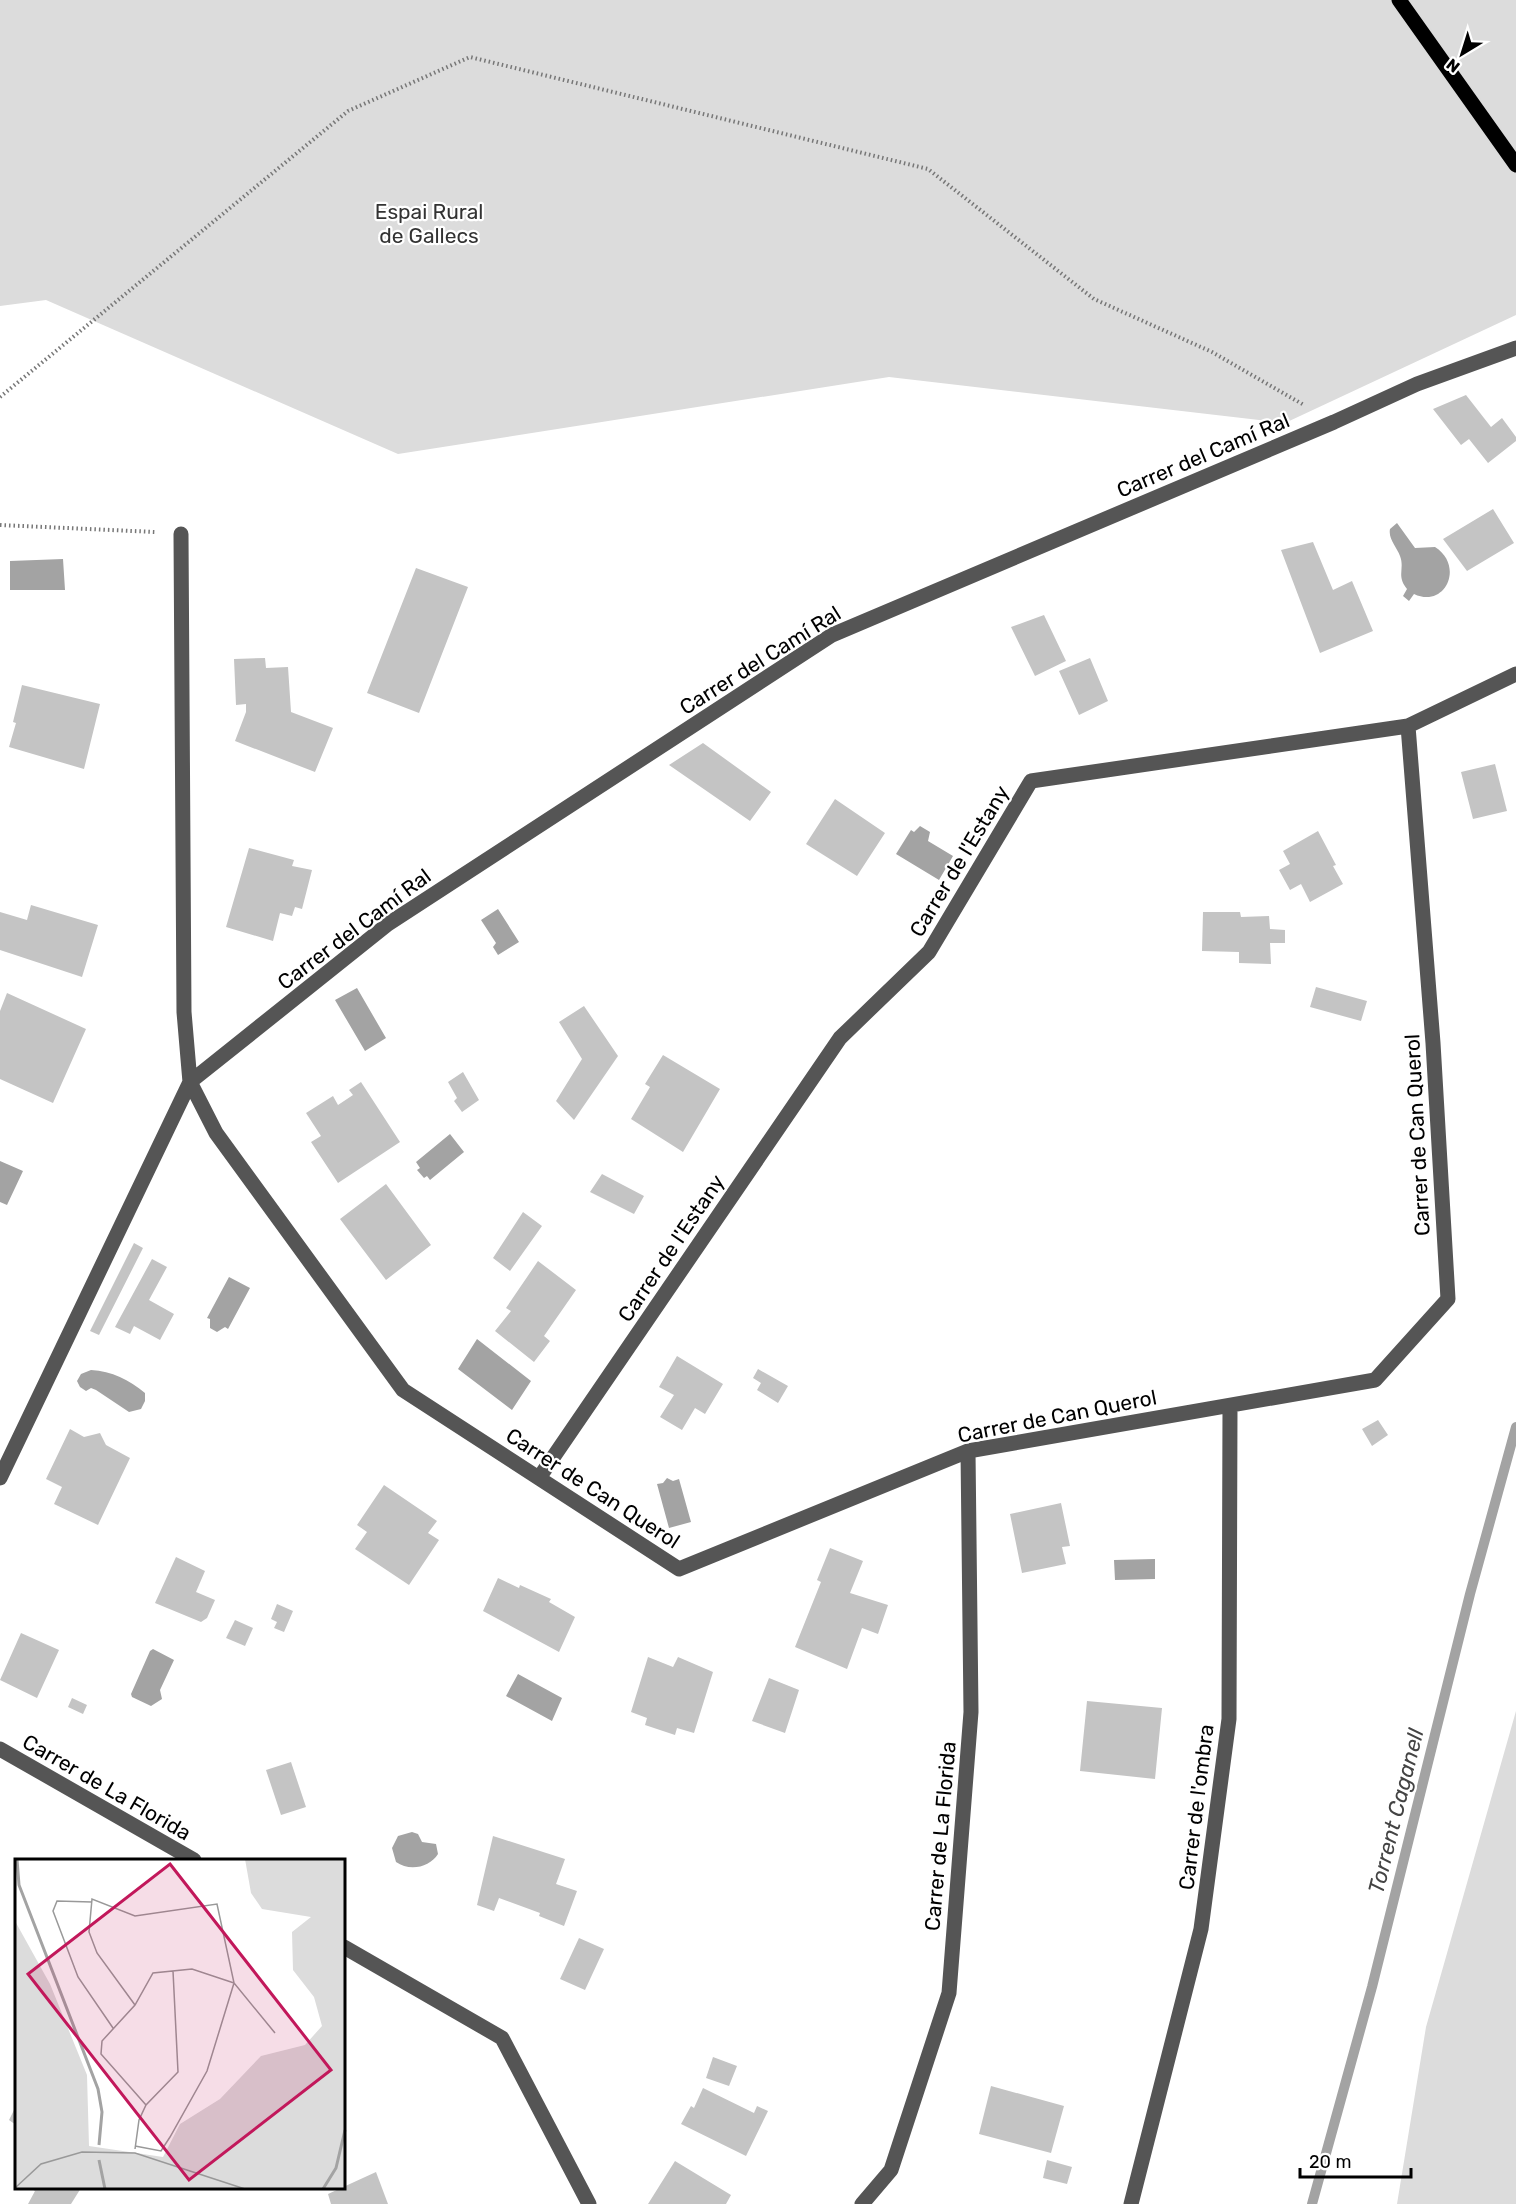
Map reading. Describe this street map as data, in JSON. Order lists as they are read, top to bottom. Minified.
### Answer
{"streets":{"street":["Carrer del Camí Ral","Carrer de l'Estany","Carrer de Can Querol","Carrer de La Florida","Carrer de l'ombra"]},"crossings":[["Carrer del Camí Ral","Carrer de Can Querol"],["Carrer de l'Estany","Carrer de Can Querol"],["Carrer de Can Querol","Carrer de La Florida"],["Carrer de Can Querol","Carrer de l'ombra"]],"water":["Torrent Caganell"],"parks":["Espai Rural de Gallecs"],"scale_bar":"20 m","north":"bottom left"}
